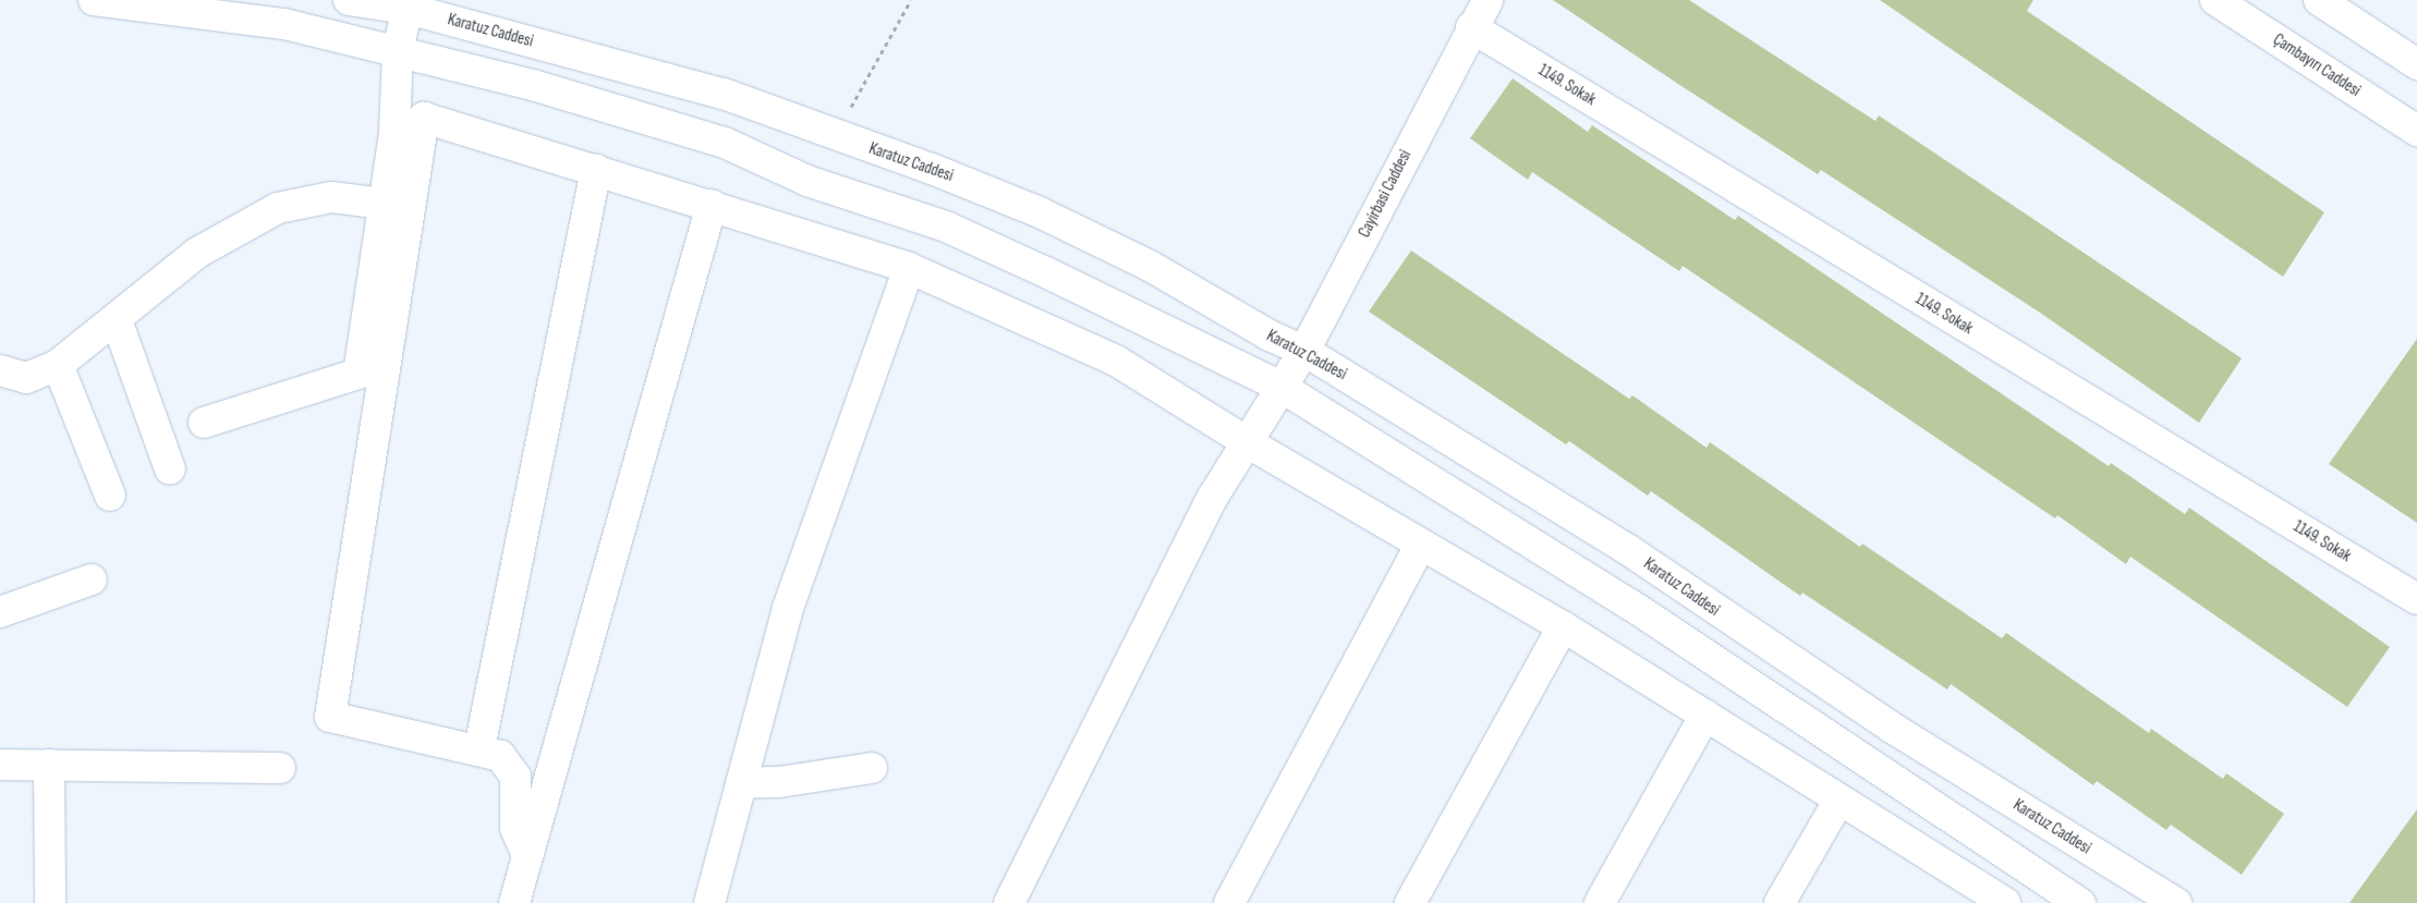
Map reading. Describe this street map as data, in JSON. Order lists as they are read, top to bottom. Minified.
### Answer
{"streets":{"street":["Karatuz Caddesi","Çambayırı Caddesi","1149. Sokak","Cayirbasi Caddesi"]},"crossings":[["Karatuz Caddesi","Cayirbasi Caddesi"],["1149. Sokak","Cayirbasi Caddesi"]]}
